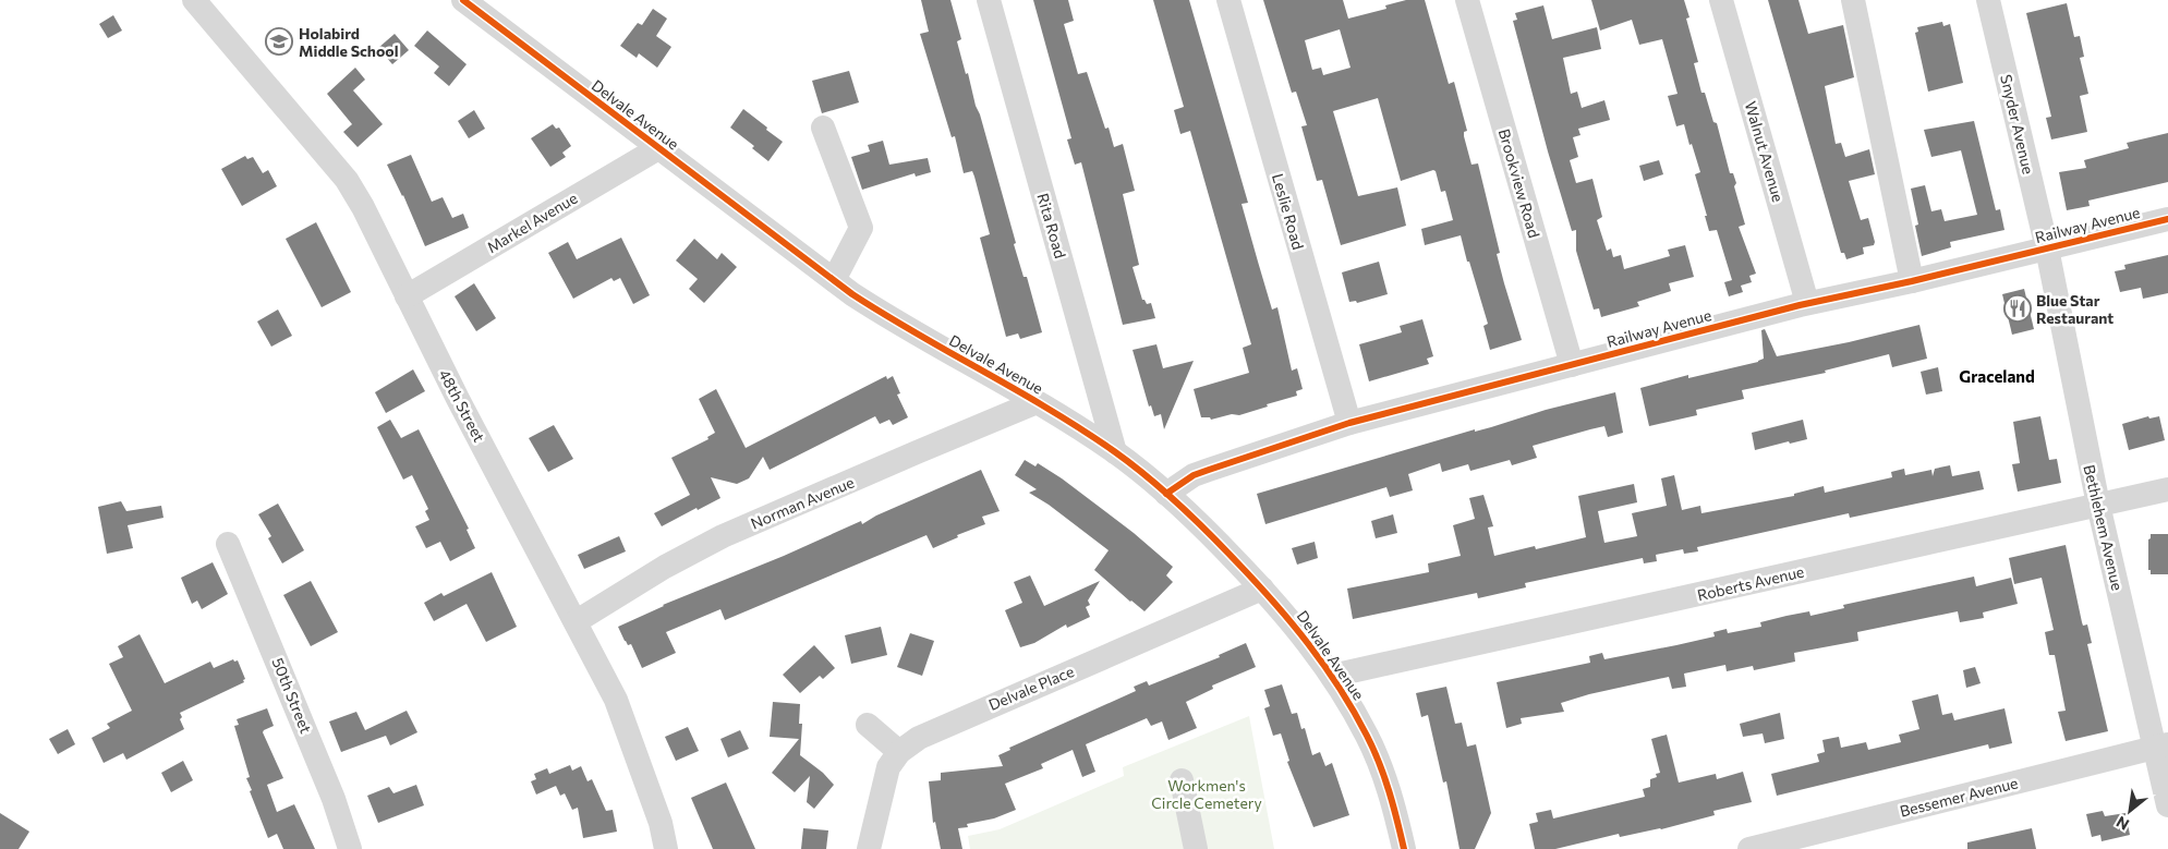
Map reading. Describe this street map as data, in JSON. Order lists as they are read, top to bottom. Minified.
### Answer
{"streets":{"street":["Delvale Avenue","Snyder Avenue","Walnut Avenue","Brookview Road","Leslie Road","Markel Avenue","Railway Avenue","Rita Road","48th Street","Norman Avenue","Bethlehem Avenue","Roberts Avenue","Delvale Place","50th Street","Bessemer Avenue"]},"crossings":[["Delvale Avenue","Markel Avenue"],["Delvale Avenue","Railway Avenue"],["Delvale Avenue","Rita Road"],["Delvale Avenue","Norman Avenue"],["Delvale Avenue","Roberts Avenue"],["Delvale Avenue","Delvale Place"],["Snyder Avenue","Railway Avenue"],["Snyder Avenue","Bethlehem Avenue"],["Walnut Avenue","Railway Avenue"],["Brookview Road","Railway Avenue"],["Leslie Road","Railway Avenue"],["Markel Avenue","48th Street"],["Railway Avenue","Bethlehem Avenue"],["48th Street","Norman Avenue"],["Bethlehem Avenue","Roberts Avenue"],["Bethlehem Avenue","Bessemer Avenue"]],"districts":["Graceland"],"parks":["Workmen's Circle Cemetery"],"places":{"school or university":["Holabird Middle School"],"restaurant":["Blue Star Restaurant"]},"north":"bottom left"}
